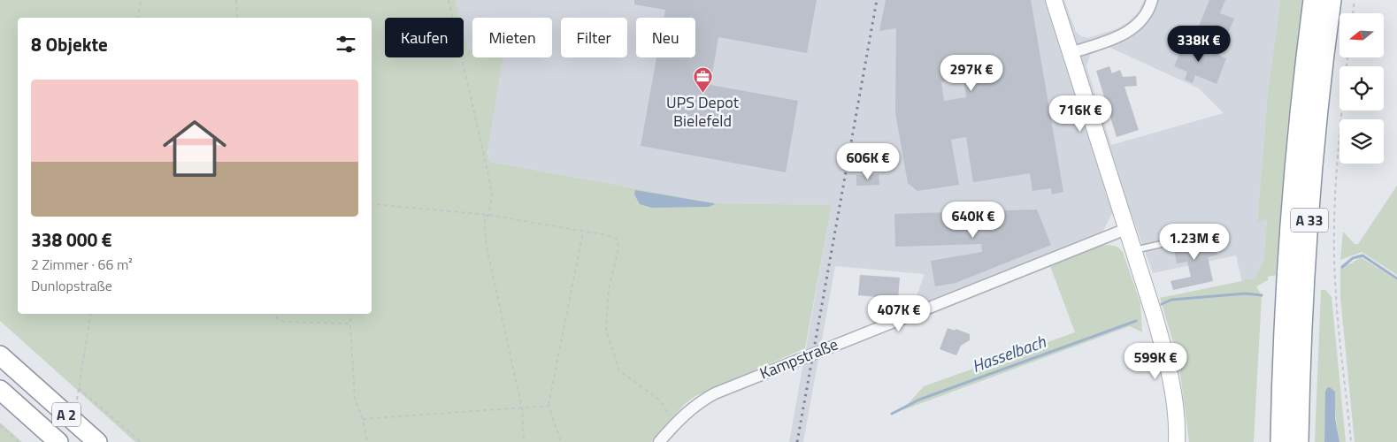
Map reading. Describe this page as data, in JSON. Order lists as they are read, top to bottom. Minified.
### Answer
{"streets":{"highway":["A 33","A 2"],"street":["Kampstraße"]},"water":["Hasselbach"],"places":{"office":["UPS Depot Bielefeld"]},"north":"left","page":{"chip":["Kaufen","Mieten","Filter","Neu"],"heading":"8 Objekte","price":["338K €","297K €","716K €","606K €","640K €","1.23M €","407K €","599K €"],"list":[{"name":"338 000 €","note":"2 Zimmer · 66 m² · Dunlopstraße"}]}}
